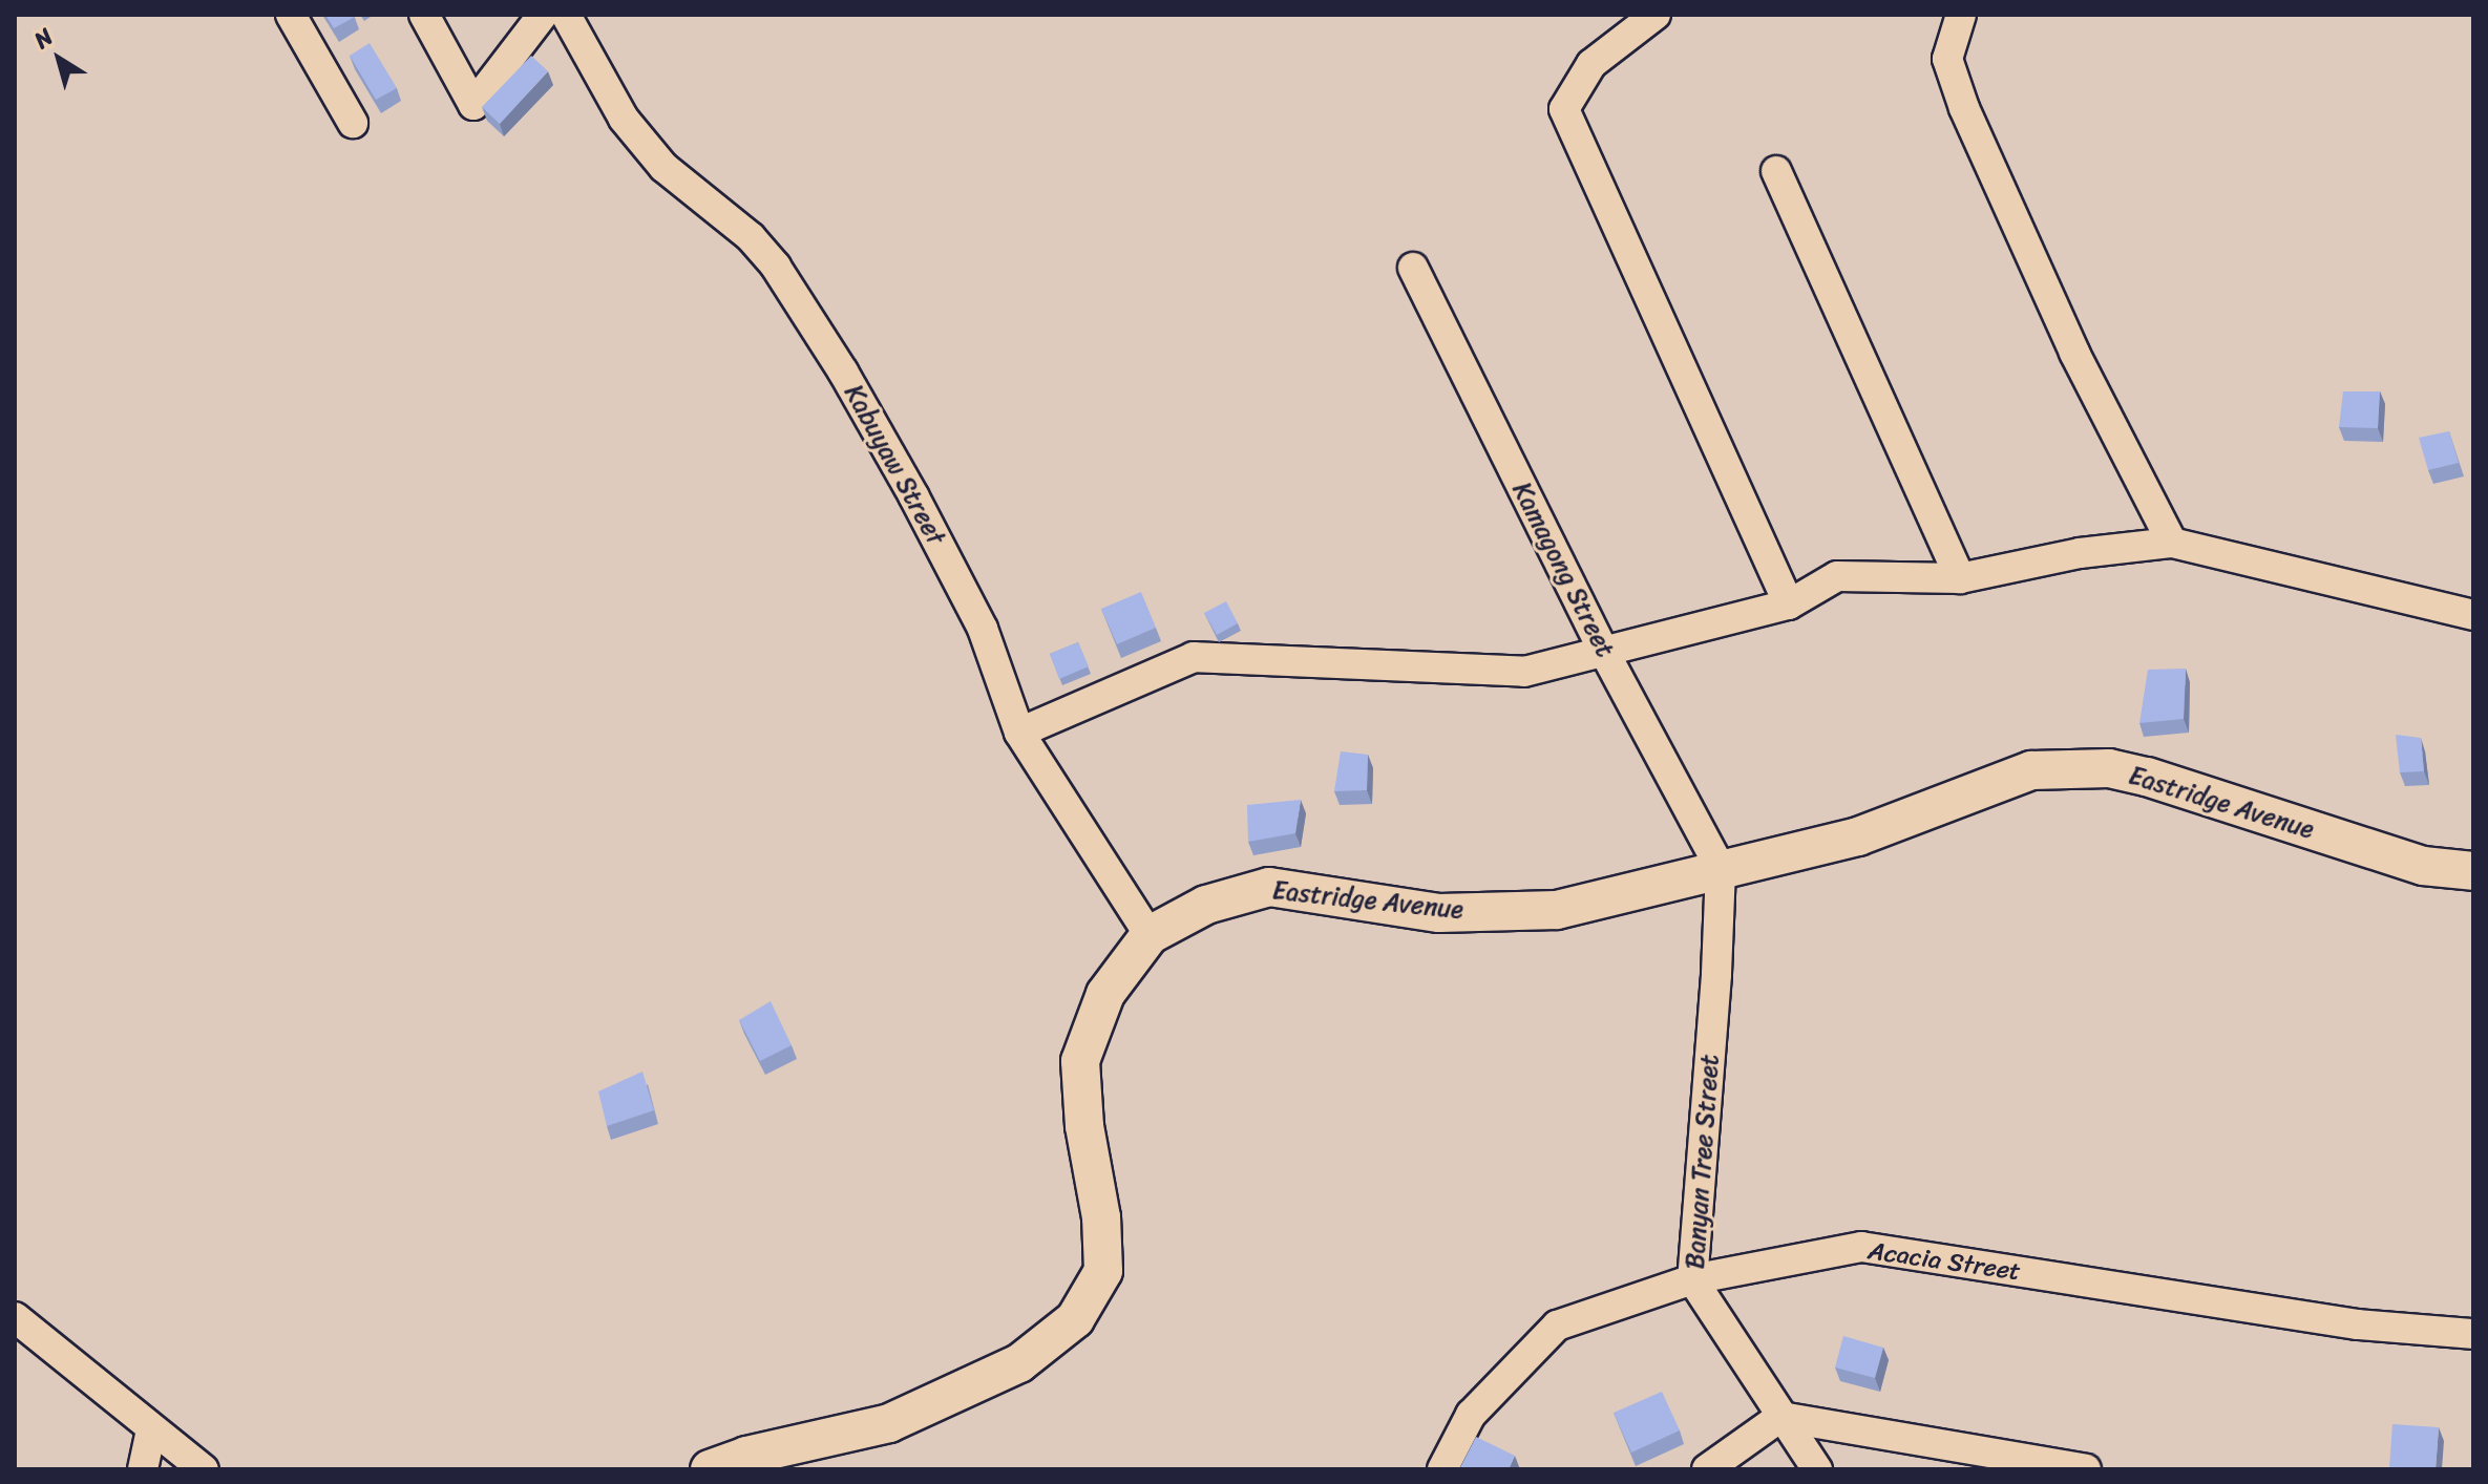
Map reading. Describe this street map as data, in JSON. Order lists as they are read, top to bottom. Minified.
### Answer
{"streets":{"street":["Kabuyaw Street","Kamagong Street","Eastridge Avenue","Banyan Tree Street","Acacia Street"]},"crossings":[["Kabuyaw Street","Eastridge Avenue"],["Kamagong Street","Eastridge Avenue"],["Kamagong Street","Banyan Tree Street"],["Eastridge Avenue","Banyan Tree Street"],["Banyan Tree Street","Acacia Street"]],"north":"top left"}
